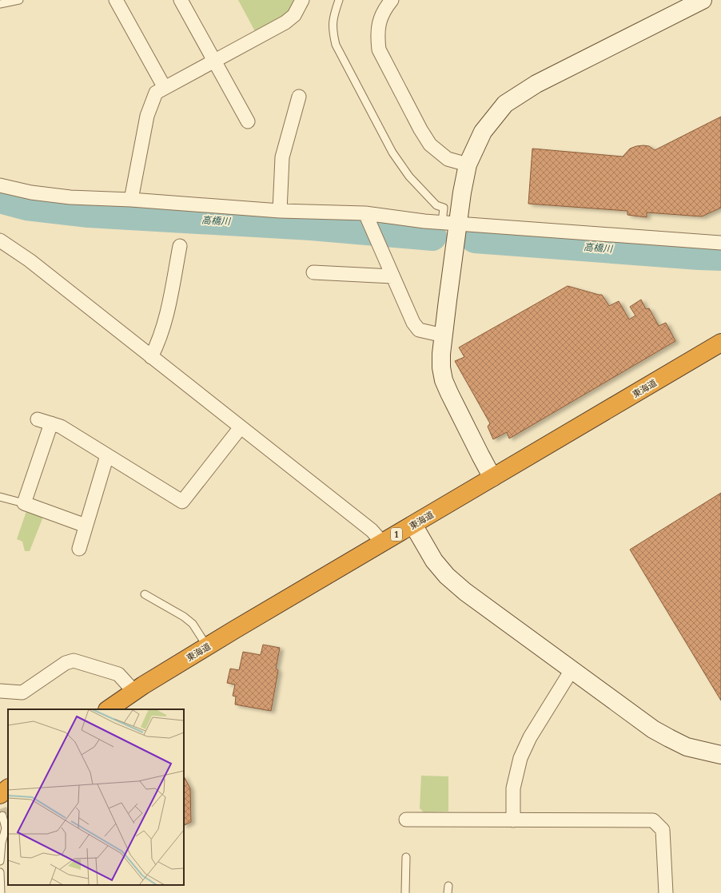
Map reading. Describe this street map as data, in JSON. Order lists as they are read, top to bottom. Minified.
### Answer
{"streets":{"highway":["東海道","1"]},"water":["高橋川"]}
